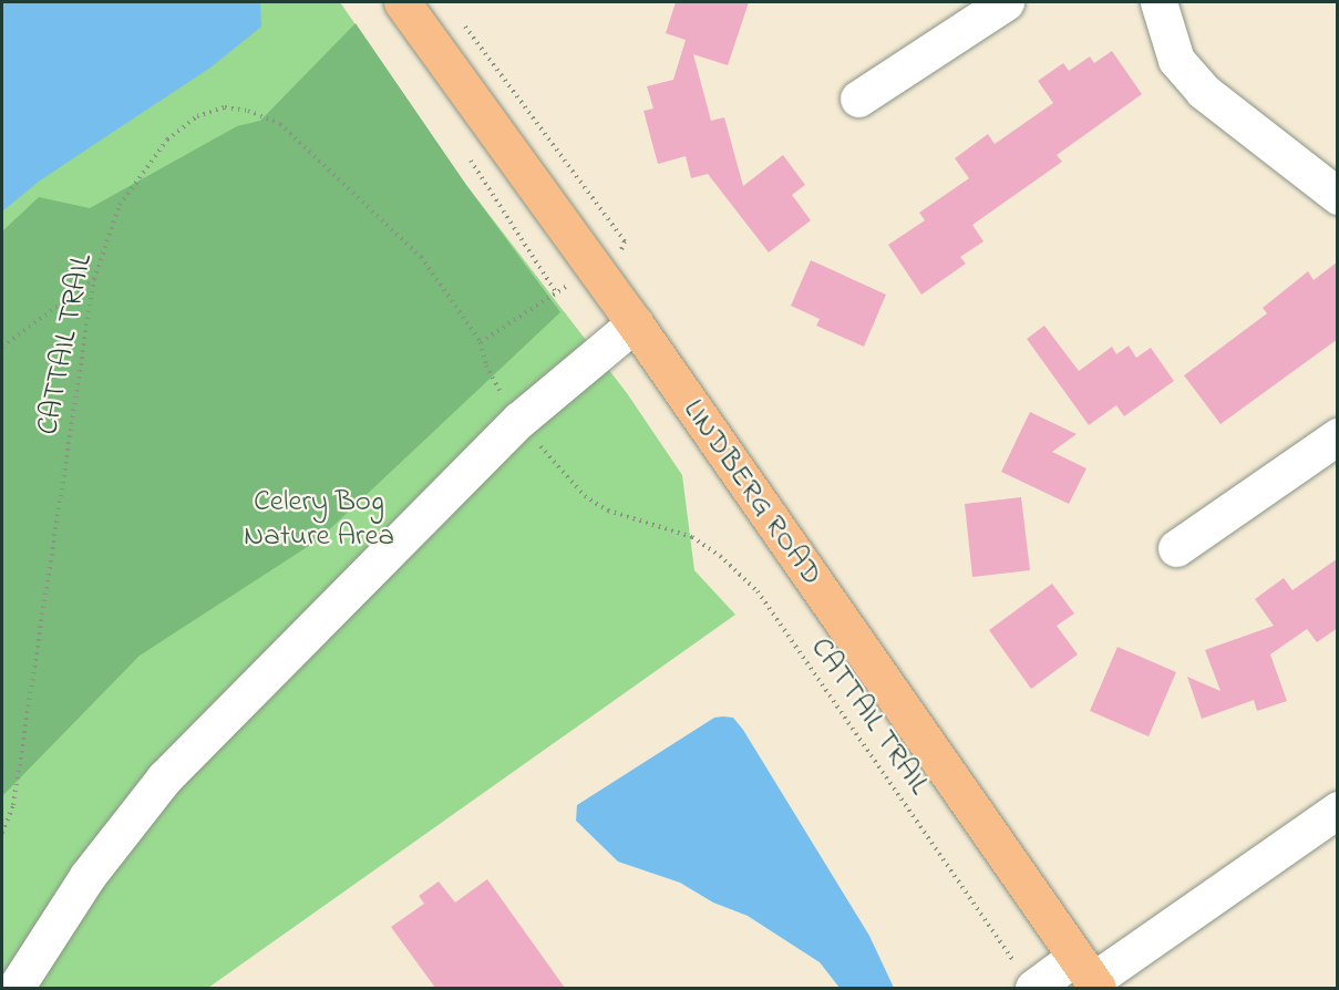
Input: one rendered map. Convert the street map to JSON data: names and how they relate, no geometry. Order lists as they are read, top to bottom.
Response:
{
  "streets": {
    "main road": ["LINDBERG ROAD"],
    "path": ["CATTAIL TRAIL"]
  },
  "parks": ["Celery Bog Nature Area"]
}
